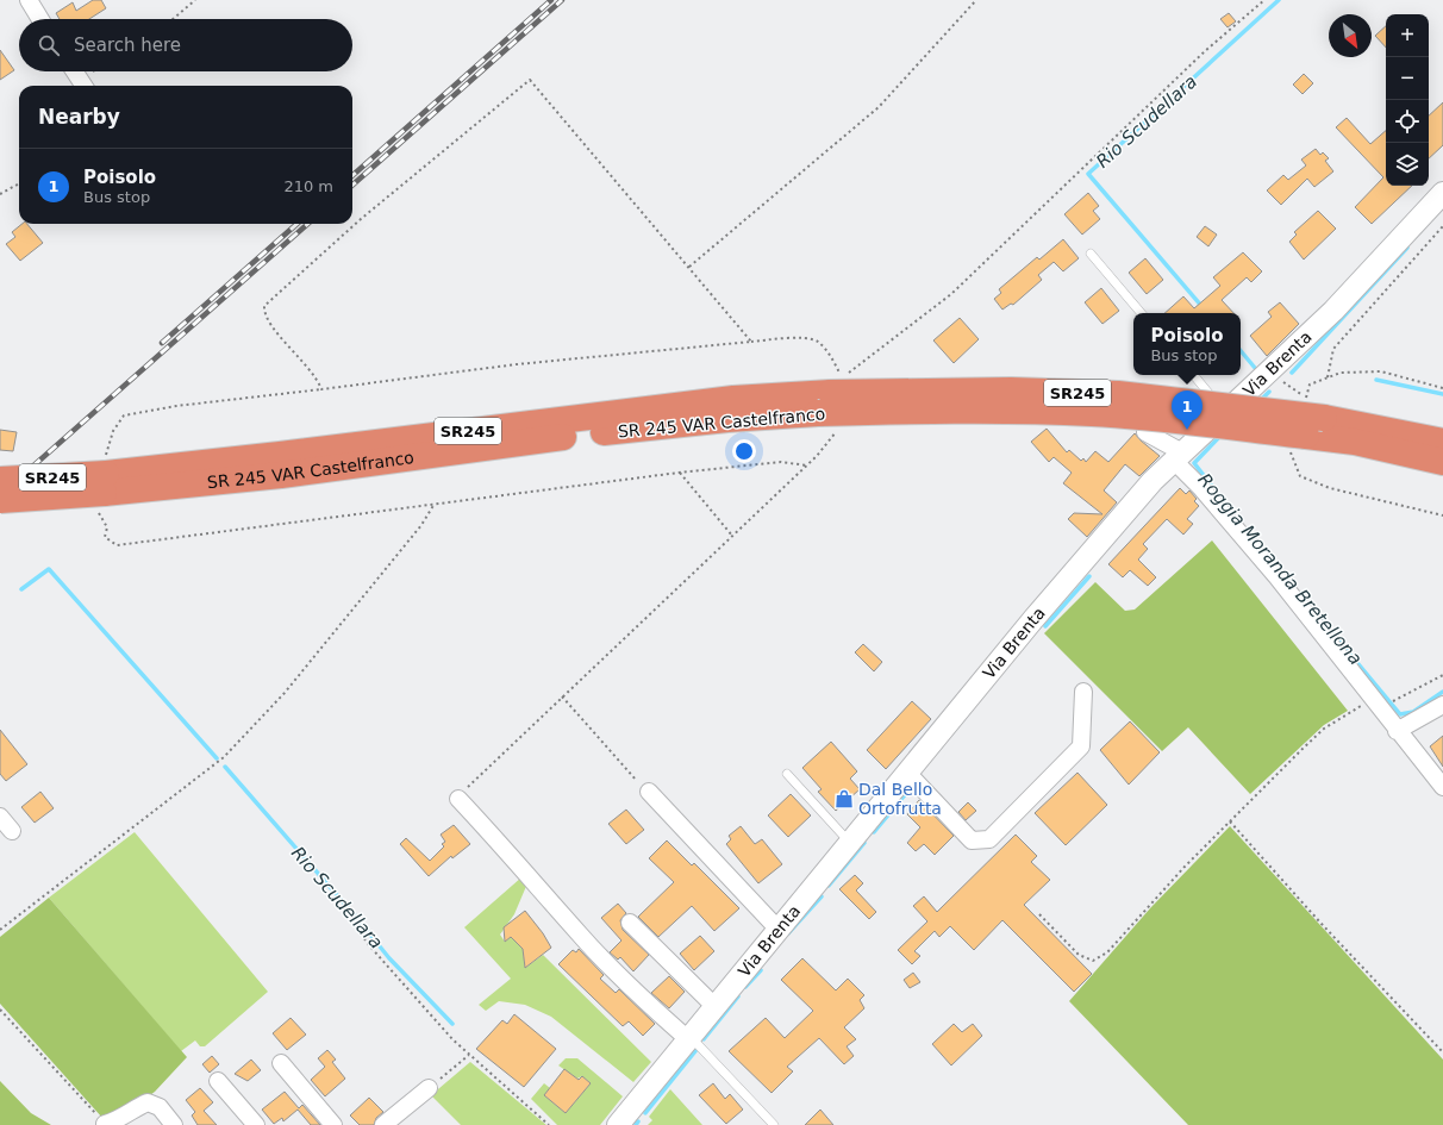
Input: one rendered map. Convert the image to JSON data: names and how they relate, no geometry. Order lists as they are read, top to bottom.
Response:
{
  "streets": {
    "highway": ["SR245", "SR 245 VAR Castelfranco"],
    "street": ["Via Brenta"]
  },
  "water": ["Rio Scudellara", "Roggia Moranda Bretellona"],
  "places": {
    "shop": ["Dal Bello Ortofrutta"]
  },
  "north": "bottom right",
  "page": {
    "map_buttons": ["+", "−"],
    "search": "Search here",
    "heading": "Nearby",
    "list": [
      {
        "mark": "1",
        "name": "Poisolo",
        "note": "Bus stop",
        "value": "210 m"
      }
    ],
    "popup": ["Poisolo", "Bus stop"],
    "pins": "1"
  }
}
